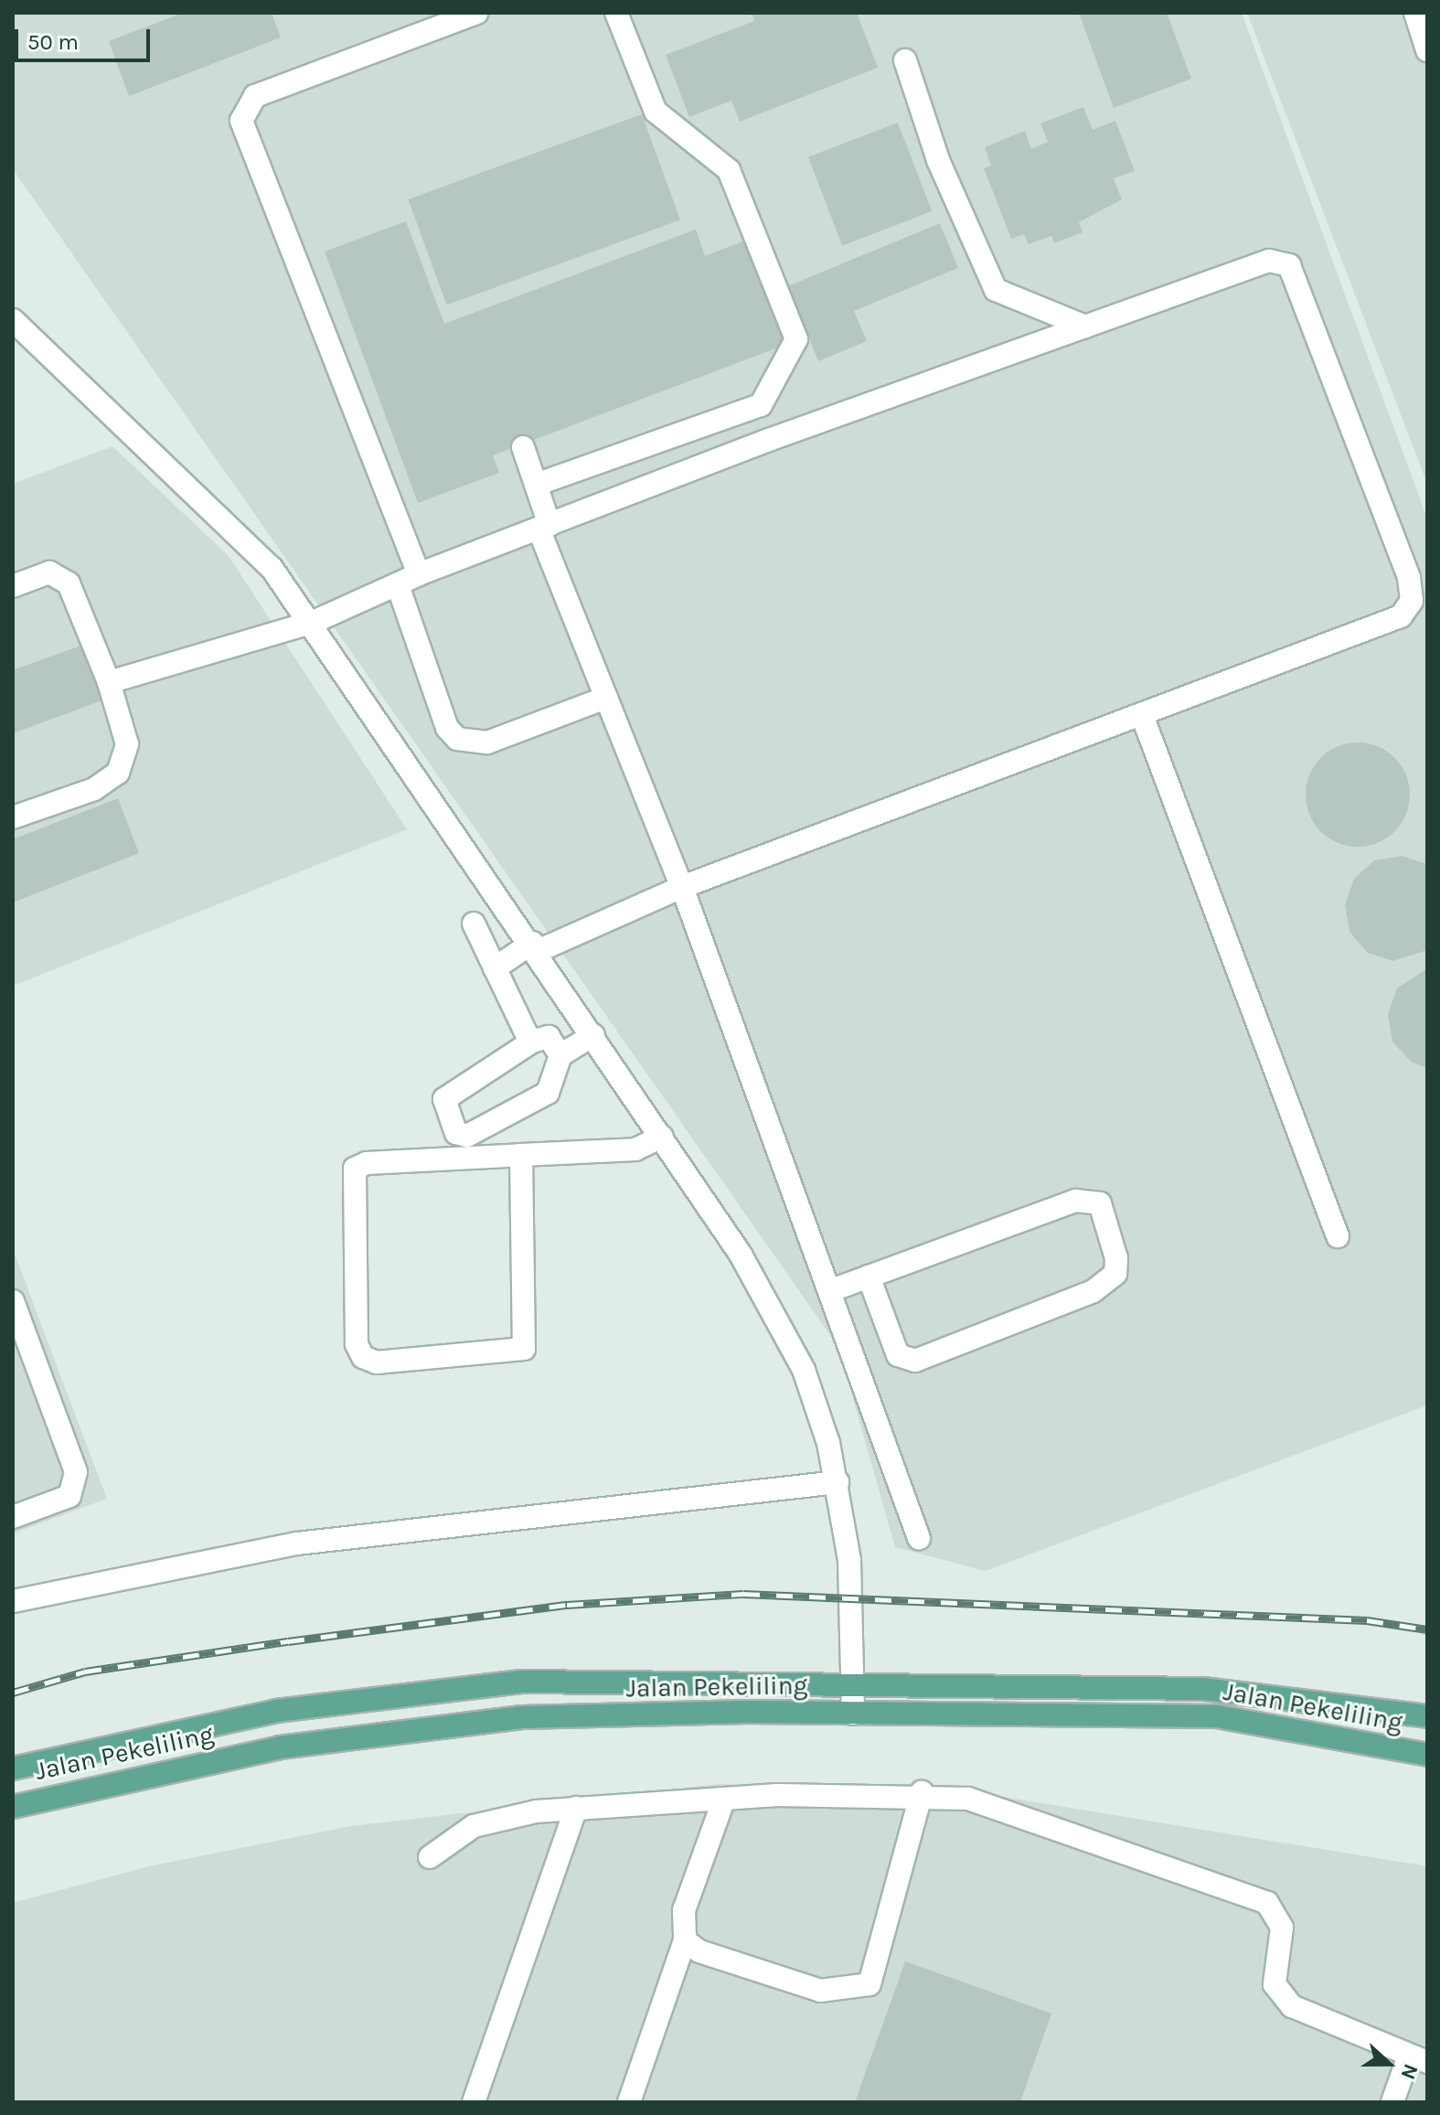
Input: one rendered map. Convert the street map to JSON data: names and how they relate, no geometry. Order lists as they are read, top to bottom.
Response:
{
  "streets": {
    "main road": ["Jalan Pekeliling"]
  },
  "scale_bar": "50 m",
  "north": "right"
}
